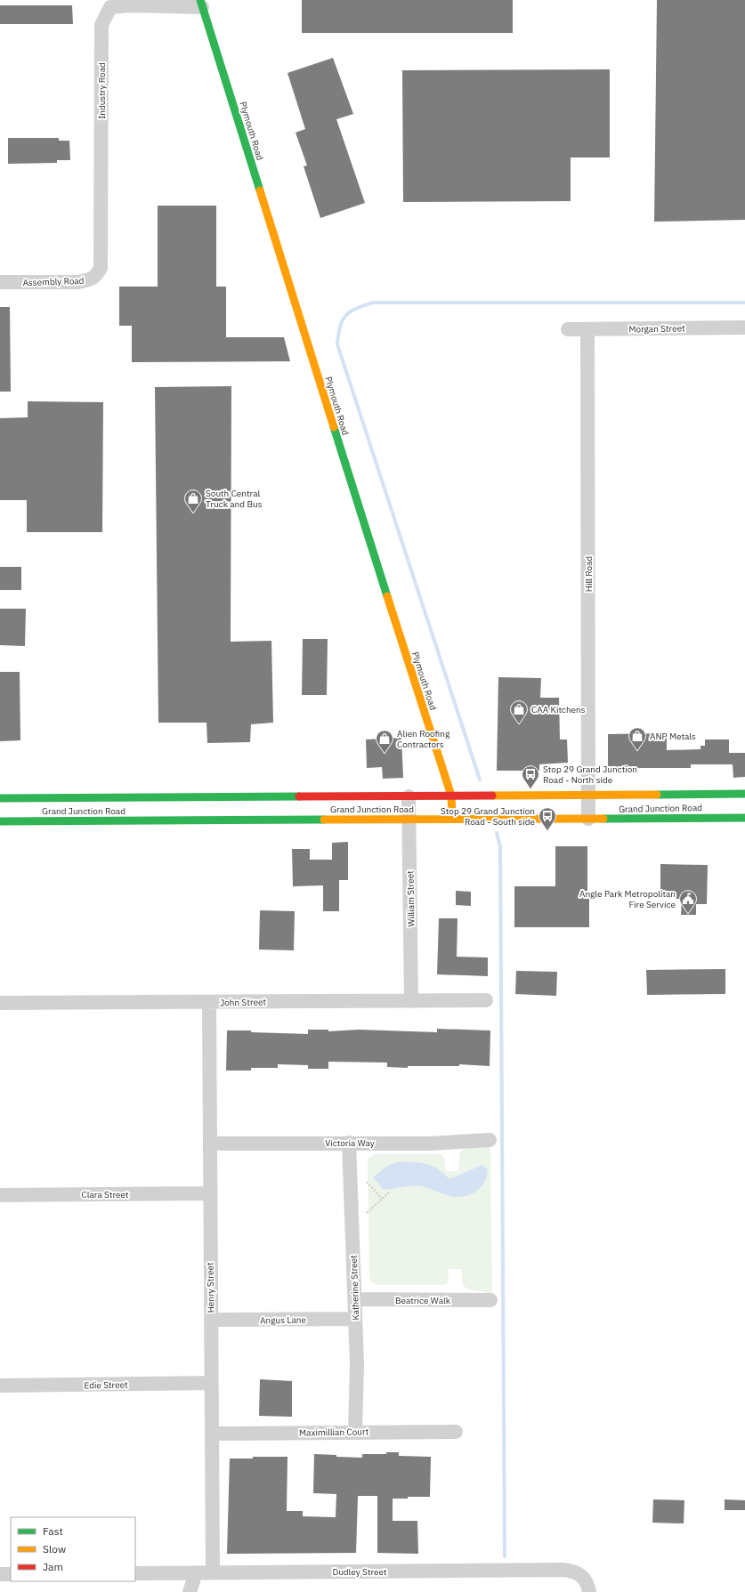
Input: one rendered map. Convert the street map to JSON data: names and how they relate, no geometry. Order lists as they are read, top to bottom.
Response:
{
  "streets": {
    "main road": ["Plymouth Road", "Grand Junction Road"],
    "street": [
      "Industry Road",
      "Assembly Road",
      "Morgan Street",
      "Hill Road",
      "William Street",
      "John Street",
      "Victoria Way",
      "Clara Street",
      "Henry Street",
      "Katherine Street",
      "Beatrice Walk",
      "Angus Lane",
      "Edie Street",
      "Maximillian Court",
      "Dudley Street"
    ]
  },
  "crossings": [
    ["Industry Road", "Plymouth Road"],
    ["Industry Road", "Assembly Road"],
    ["Plymouth Road", "Grand Junction Road"],
    ["Morgan Street", "Hill Road"],
    ["Hill Road", "Grand Junction Road"],
    ["Grand Junction Road", "William Street"],
    ["William Street", "John Street"],
    ["John Street", "Henry Street"],
    ["Victoria Way", "Henry Street"],
    ["Victoria Way", "Katherine Street"],
    ["Clara Street", "Henry Street"],
    ["Henry Street", "Angus Lane"],
    ["Henry Street", "Edie Street"],
    ["Henry Street", "Maximillian Court"],
    ["Henry Street", "Dudley Street"],
    ["Katherine Street", "Beatrice Walk"],
    ["Katherine Street", "Angus Lane"],
    ["Katherine Street", "Maximillian Court"]
  ],
  "places": {
    "shop": [
      "South Central Truck and Bus",
      "CAA Kitchens",
      "ANP Metals",
      "Alien Roofing Contractors"
    ],
    "bus stop": ["Stop 29 Grand Junction Road - North side", "Stop 29 Grand Junction Road - South side"],
    "public building": ["Angle Park Metropolitan Fire Service"]
  },
  "legend": ["Fast", "Slow", "Jam"]
}
